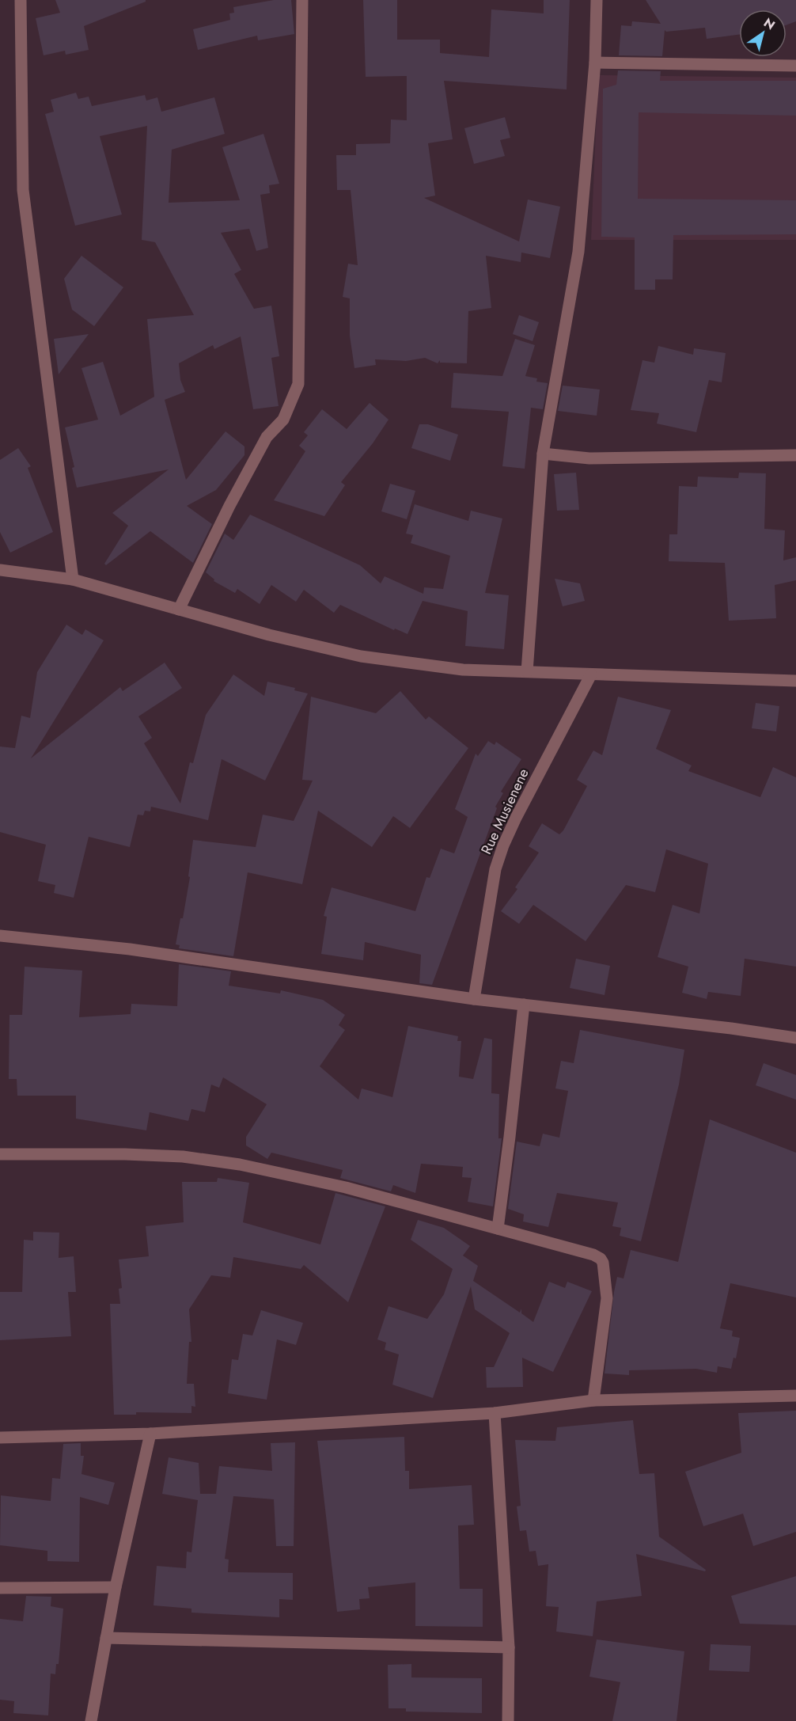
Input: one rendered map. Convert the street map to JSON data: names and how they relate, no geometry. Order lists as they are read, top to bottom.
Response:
{
  "streets": {
    "street": ["Rue Musienene"]
  },
  "north": "top right"
}
